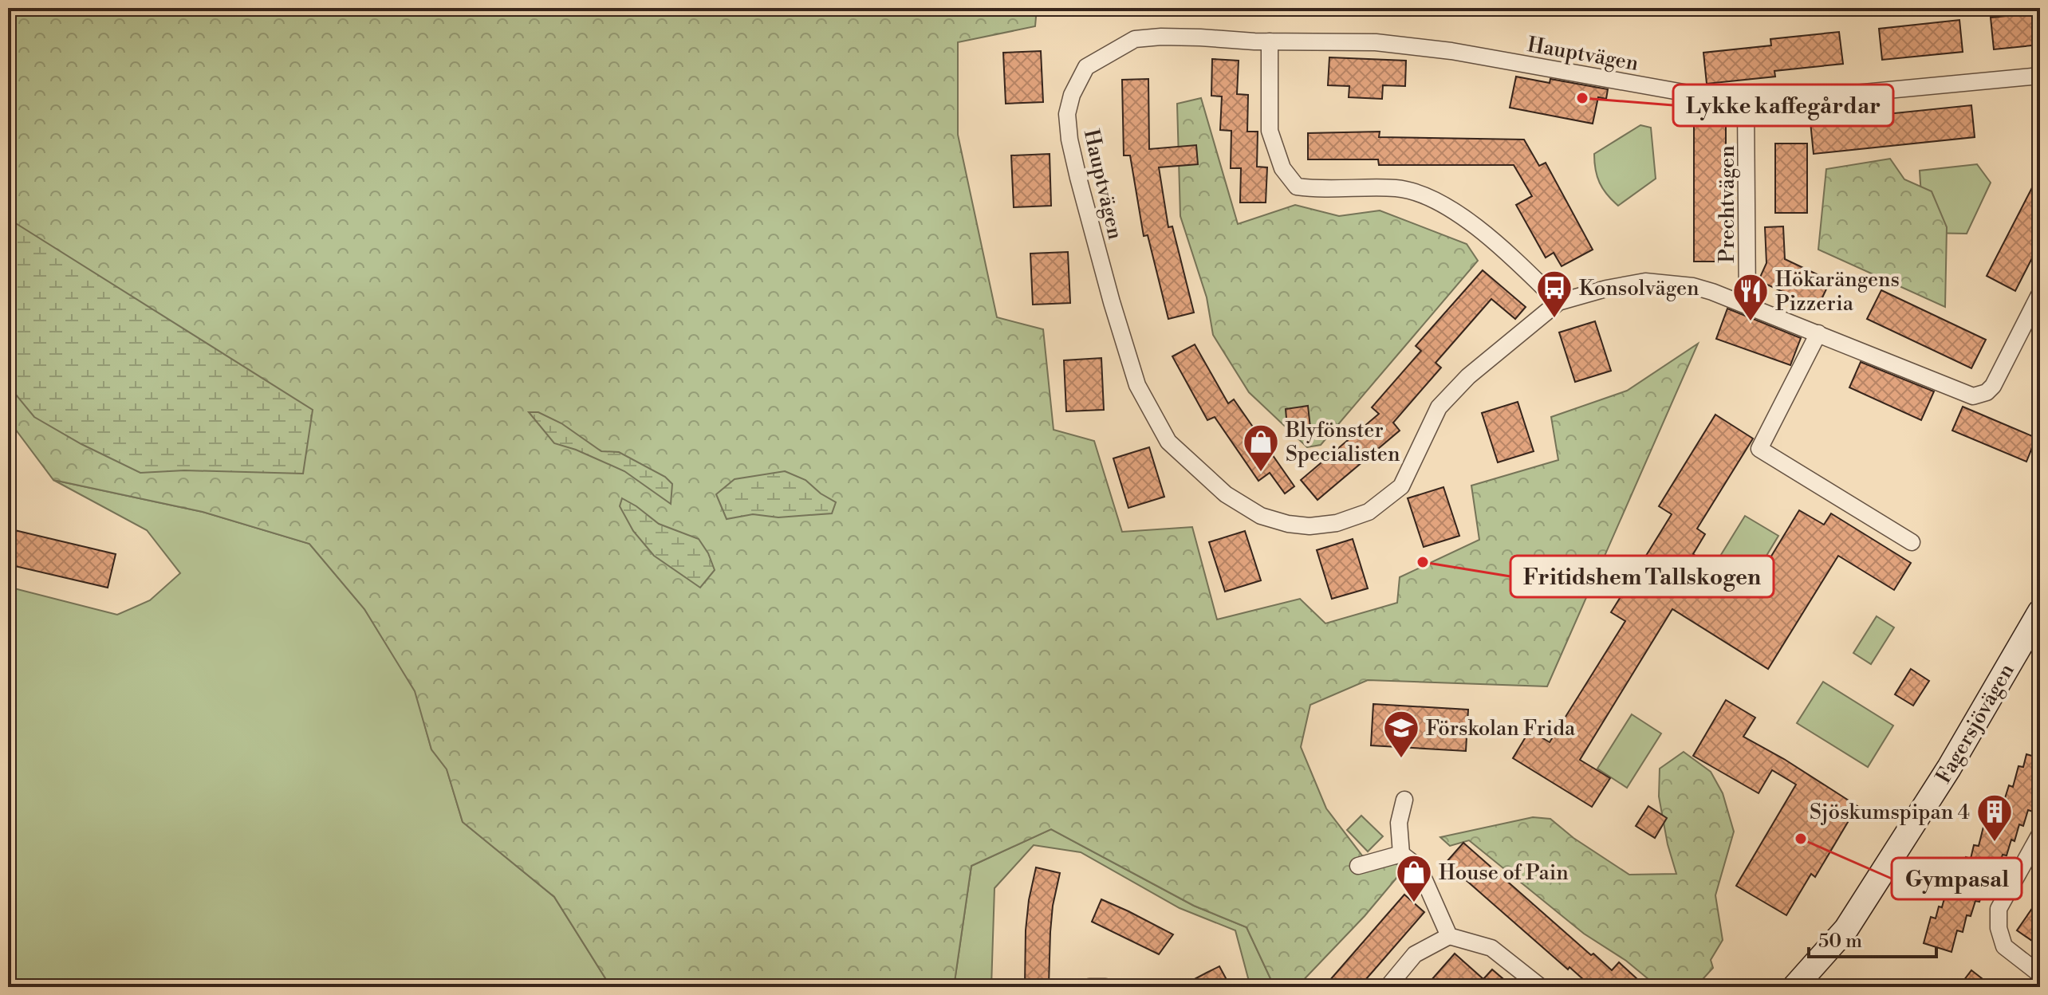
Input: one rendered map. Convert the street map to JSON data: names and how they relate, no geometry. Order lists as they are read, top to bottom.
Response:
{
  "streets": {
    "street": ["Hauptvägen", "Prechtvägen", "Fagersjövägen"]
  },
  "crossings": [
    ["Hauptvägen", "Prechtvägen"]
  ],
  "places": {
    "other": ["Lykke kaffegårdar", "Fritidshem Tallskogen", "Gympasal"],
    "bus stop": ["Konsolvägen"],
    "restaurant": ["Hökarängens Pizzeria"],
    "shop": ["Blyfönster Specialisten", "House of Pain"],
    "school or university": ["Förskolan Frida"],
    "building": ["Sjöskumspipan 4"]
  },
  "scale_bar": "50 m"
}
